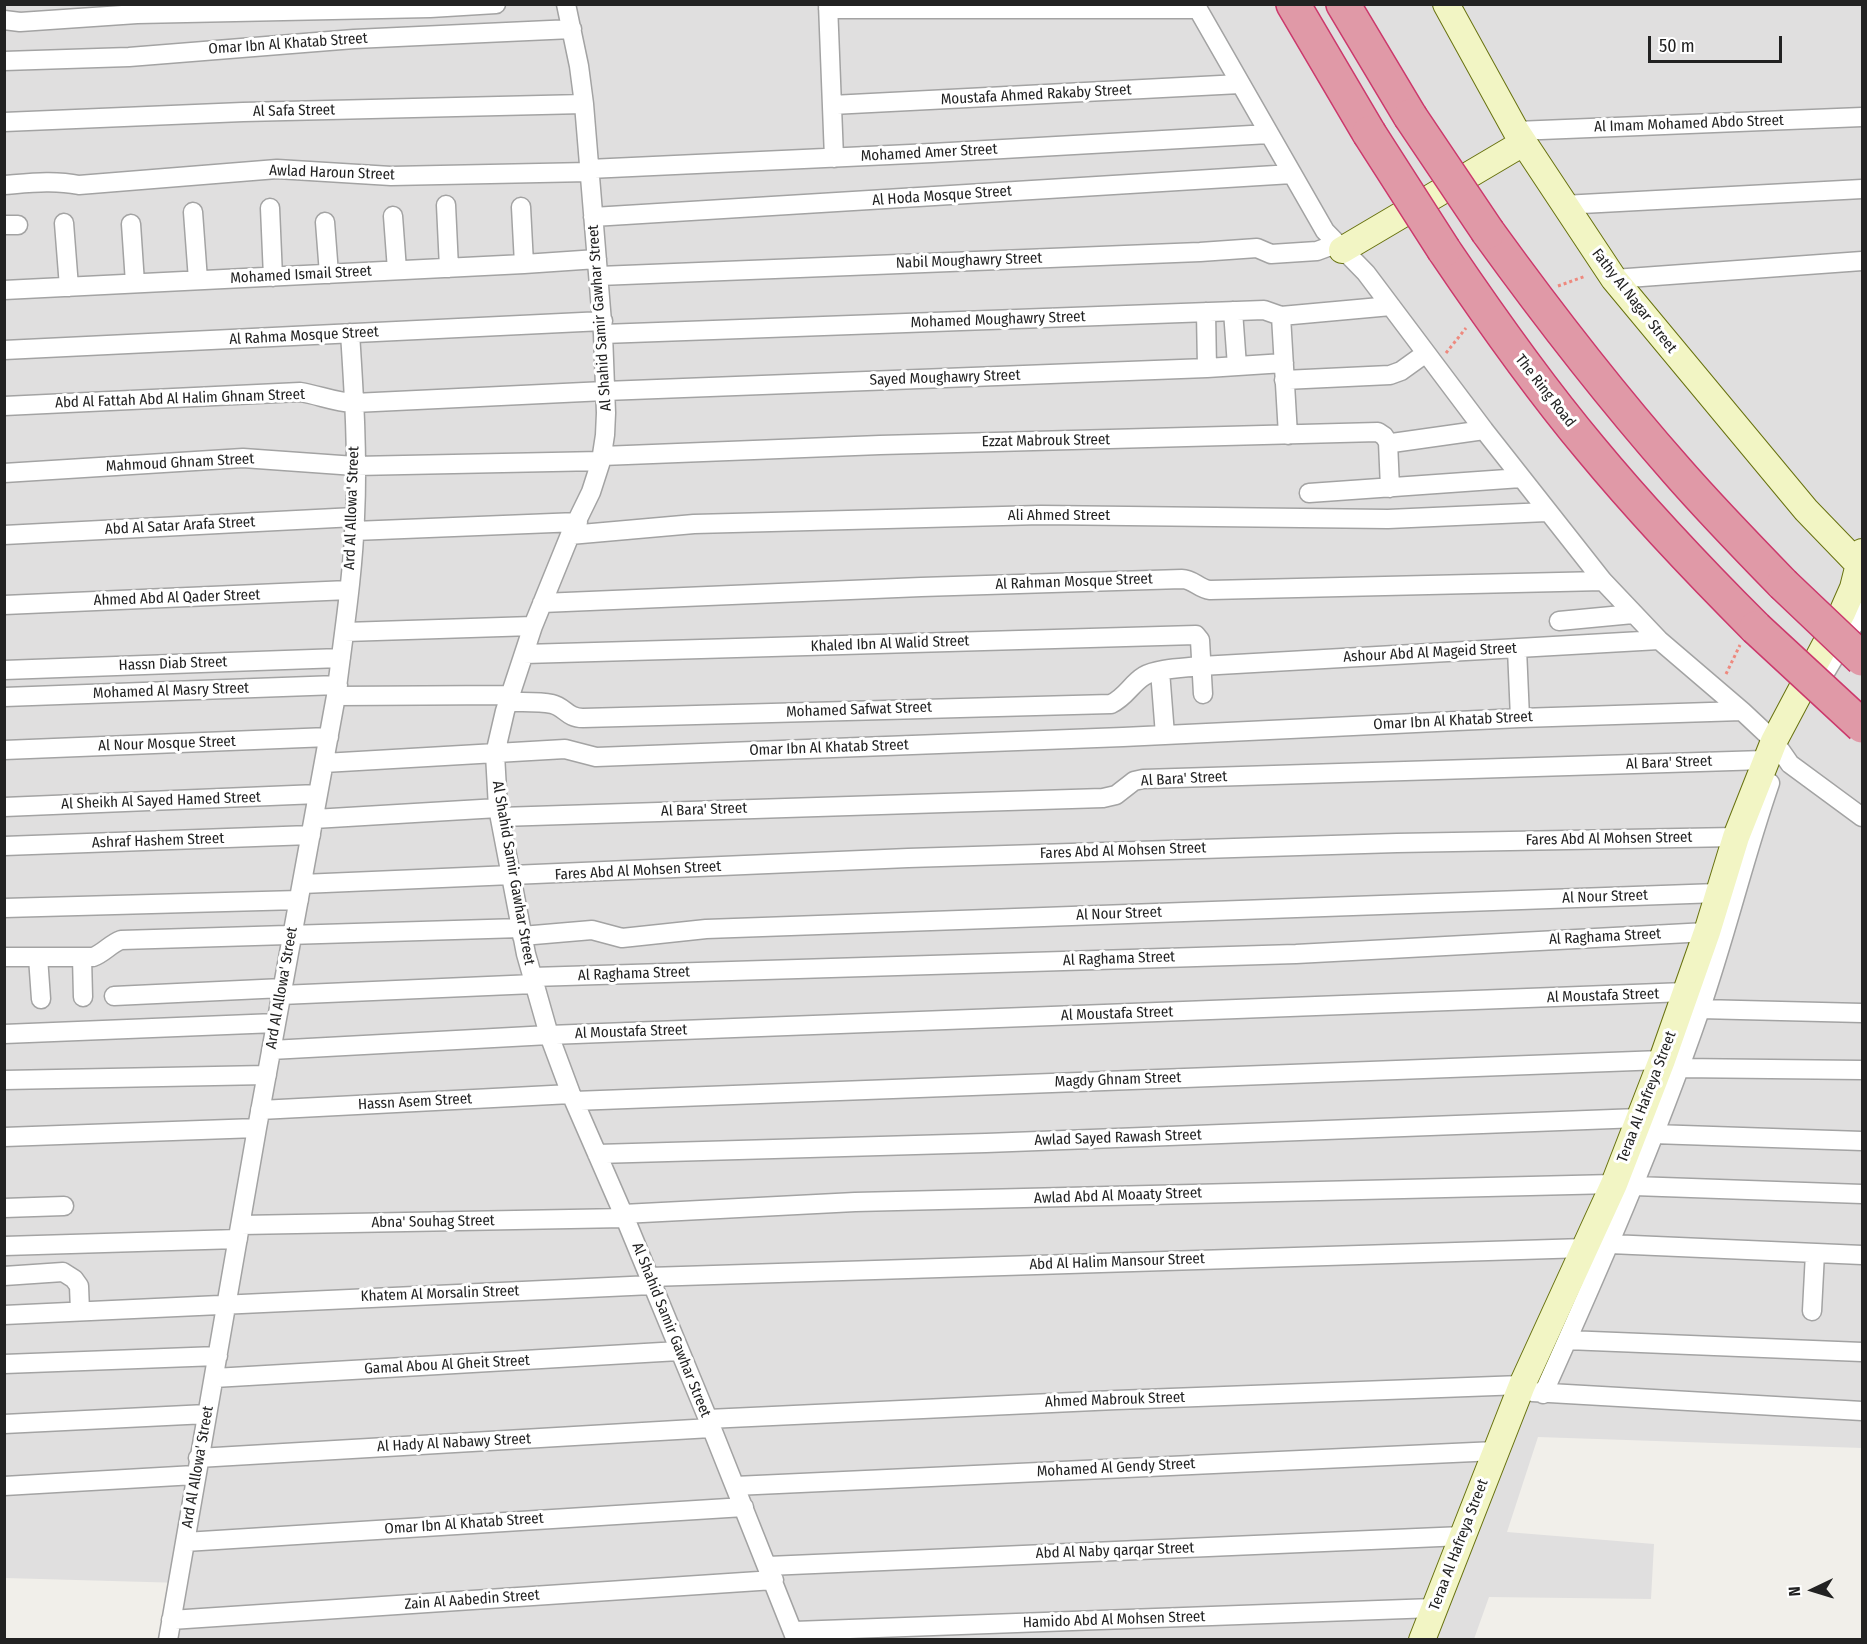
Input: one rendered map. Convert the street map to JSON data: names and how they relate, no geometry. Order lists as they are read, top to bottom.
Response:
{
  "streets": {
    "highway": ["The Ring Road"],
    "street": [
      "Omar Ibn Al Khatab Street",
      "Moustafa Ahmed Rakaby Street",
      "Al Safa Street",
      "Al Imam Mohamed Abdo Street",
      "Mohamed Amer Street",
      "Awlad Haroun Street",
      "Al Hoda Mosque Street",
      "Nabil Moughawry Street",
      "Mohamed Ismail Street",
      "Fathy Al Nagar Street",
      "Al Shahid Samir Gawhar Street",
      "Mohamed Moughawry Street",
      "Al Rahma Mosque Street",
      "Sayed Moughawry Street",
      "Abd Al Fattah Abd Al Halim Ghnam Street",
      "Ezzat Mabrouk Street",
      "Mahmoud Ghnam Street",
      "Ard Al Allowa' Street",
      "Ali Ahmed Street",
      "Abd Al Satar Arafa Street",
      "Al Rahman Mosque Street",
      "Ahmed Abd Al Qader Street",
      "Khaled Ibn Al Walid Street",
      "Ashour Abd Al Mageid Street",
      "Hassn Diab Street",
      "Mohamed Al Masry Street",
      "Mohamed Safwat Street",
      "Al Nour Mosque Street",
      "Al Bara' Street",
      "Al Sheikh Al Sayed Hamed Street",
      "Fares Abd Al Mohsen Street",
      "Ashraf Hashem Street",
      "Al Nour Street",
      "Al Raghama Street",
      "Al Moustafa Street",
      "Magdy Ghnam Street",
      "Teraa Al Hafreya Street",
      "Hassn Asem Street",
      "Awlad Sayed Rawash Street",
      "Awlad Abd Al Moaaty Street",
      "Abna' Souhag Street",
      "Abd Al Halim Mansour Street",
      "Khatem Al Morsalin Street",
      "Gamal Abou Al Gheit Street",
      "Ahmed Mabrouk Street",
      "Al Hady Al Nabawy Street",
      "Mohamed Al Gendy Street",
      "Abd Al Naby qarqar Street",
      "Zain Al Aabedin Street",
      "Hamido Abd Al Mohsen Street"
    ]
  },
  "crossings": [
    ["Omar Ibn Al Khatab Street", "Al Shahid Samir Gawhar Street"],
    ["Omar Ibn Al Khatab Street", "Ard Al Allowa' Street"],
    ["Al Safa Street", "Al Shahid Samir Gawhar Street"],
    ["Al Imam Mohamed Abdo Street", "Fathy Al Nagar Street"],
    ["Mohamed Amer Street", "Awlad Haroun Street"],
    ["Mohamed Amer Street", "Al Shahid Samir Gawhar Street"],
    ["Awlad Haroun Street", "Al Shahid Samir Gawhar Street"],
    ["Al Hoda Mosque Street", "Al Shahid Samir Gawhar Street"],
    ["Nabil Moughawry Street", "Mohamed Ismail Street"],
    ["Nabil Moughawry Street", "Al Shahid Samir Gawhar Street"],
    ["Mohamed Ismail Street", "Al Shahid Samir Gawhar Street"],
    ["Fathy Al Nagar Street", "Teraa Al Hafreya Street"],
    ["Al Shahid Samir Gawhar Street", "Mohamed Moughawry Street"],
    ["Al Shahid Samir Gawhar Street", "Al Rahma Mosque Street"],
    ["Al Shahid Samir Gawhar Street", "Sayed Moughawry Street"],
    ["Al Shahid Samir Gawhar Street", "Abd Al Fattah Abd Al Halim Ghnam Street"],
    ["Al Shahid Samir Gawhar Street", "Ezzat Mabrouk Street"],
    ["Al Shahid Samir Gawhar Street", "Ali Ahmed Street"],
    ["Al Shahid Samir Gawhar Street", "Al Rahman Mosque Street"],
    ["Al Shahid Samir Gawhar Street", "Khaled Ibn Al Walid Street"],
    ["Al Shahid Samir Gawhar Street", "Mohamed Safwat Street"],
    ["Al Shahid Samir Gawhar Street", "Al Bara' Street"],
    ["Al Shahid Samir Gawhar Street", "Fares Abd Al Mohsen Street"],
    ["Al Shahid Samir Gawhar Street", "Al Nour Street"],
    ["Al Shahid Samir Gawhar Street", "Al Raghama Street"],
    ["Al Shahid Samir Gawhar Street", "Al Moustafa Street"],
    ["Al Shahid Samir Gawhar Street", "Magdy Ghnam Street"],
    ["Al Shahid Samir Gawhar Street", "Hassn Asem Street"],
    ["Al Shahid Samir Gawhar Street", "Awlad Sayed Rawash Street"],
    ["Al Shahid Samir Gawhar Street", "Awlad Abd Al Moaaty Street"],
    ["Al Shahid Samir Gawhar Street", "Abna' Souhag Street"],
    ["Al Shahid Samir Gawhar Street", "Abd Al Halim Mansour Street"],
    ["Al Shahid Samir Gawhar Street", "Khatem Al Morsalin Street"],
    ["Al Shahid Samir Gawhar Street", "Gamal Abou Al Gheit Street"],
    ["Al Shahid Samir Gawhar Street", "Ahmed Mabrouk Street"],
    ["Al Shahid Samir Gawhar Street", "Al Hady Al Nabawy Street"],
    ["Al Shahid Samir Gawhar Street", "Mohamed Al Gendy Street"],
    ["Al Shahid Samir Gawhar Street", "Abd Al Naby qarqar Street"],
    ["Al Shahid Samir Gawhar Street", "Zain Al Aabedin Street"],
    ["Al Shahid Samir Gawhar Street", "Hamido Abd Al Mohsen Street"],
    ["Mohamed Moughawry Street", "Al Rahma Mosque Street"],
    ["Al Rahma Mosque Street", "Ard Al Allowa' Street"],
    ["Sayed Moughawry Street", "Abd Al Fattah Abd Al Halim Ghnam Street"],
    ["Abd Al Fattah Abd Al Halim Ghnam Street", "Ard Al Allowa' Street"],
    ["Ezzat Mabrouk Street", "Mahmoud Ghnam Street"],
    ["Ezzat Mabrouk Street", "Ard Al Allowa' Street"],
    ["Mahmoud Ghnam Street", "Ard Al Allowa' Street"],
    ["Ard Al Allowa' Street", "Ali Ahmed Street"],
    ["Ard Al Allowa' Street", "Abd Al Satar Arafa Street"],
    ["Ard Al Allowa' Street", "Ahmed Abd Al Qader Street"],
    ["Ard Al Allowa' Street", "Hassn Diab Street"],
    ["Ard Al Allowa' Street", "Mohamed Al Masry Street"],
    ["Ard Al Allowa' Street", "Mohamed Safwat Street"],
    ["Ard Al Allowa' Street", "Al Nour Mosque Street"],
    ["Ard Al Allowa' Street", "Al Bara' Street"],
    ["Ard Al Allowa' Street", "Al Sheikh Al Sayed Hamed Street"],
    ["Ard Al Allowa' Street", "Fares Abd Al Mohsen Street"],
    ["Ard Al Allowa' Street", "Ashraf Hashem Street"],
    ["Ard Al Allowa' Street", "Al Nour Street"],
    ["Ard Al Allowa' Street", "Al Raghama Street"],
    ["Ard Al Allowa' Street", "Al Moustafa Street"],
    ["Ard Al Allowa' Street", "Hassn Asem Street"],
    ["Ard Al Allowa' Street", "Abna' Souhag Street"],
    ["Ard Al Allowa' Street", "Khatem Al Morsalin Street"],
    ["Ard Al Allowa' Street", "Gamal Abou Al Gheit Street"],
    ["Ard Al Allowa' Street", "Al Hady Al Nabawy Street"],
    ["Ard Al Allowa' Street", "Zain Al Aabedin Street"],
    ["Ali Ahmed Street", "Abd Al Satar Arafa Street"],
    ["Khaled Ibn Al Walid Street", "Ashour Abd Al Mageid Street"],
    ["Khaled Ibn Al Walid Street", "Mohamed Safwat Street"],
    ["Ashour Abd Al Mageid Street", "Mohamed Safwat Street"],
    ["Mohamed Al Masry Street", "Mohamed Safwat Street"],
    ["Al Bara' Street", "Ashraf Hashem Street"],
    ["Al Bara' Street", "Teraa Al Hafreya Street"],
    ["Fares Abd Al Mohsen Street", "Teraa Al Hafreya Street"],
    ["Al Nour Street", "Teraa Al Hafreya Street"],
    ["Al Raghama Street", "Teraa Al Hafreya Street"],
    ["Al Moustafa Street", "Teraa Al Hafreya Street"],
    ["Magdy Ghnam Street", "Teraa Al Hafreya Street"],
    ["Magdy Ghnam Street", "Hassn Asem Street"],
    ["Teraa Al Hafreya Street", "Awlad Sayed Rawash Street"],
    ["Teraa Al Hafreya Street", "Awlad Abd Al Moaaty Street"],
    ["Teraa Al Hafreya Street", "Abd Al Halim Mansour Street"],
    ["Teraa Al Hafreya Street", "Ahmed Mabrouk Street"],
    ["Teraa Al Hafreya Street", "Mohamed Al Gendy Street"],
    ["Teraa Al Hafreya Street", "Abd Al Naby qarqar Street"],
    ["Teraa Al Hafreya Street", "Hamido Abd Al Mohsen Street"],
    ["Awlad Abd Al Moaaty Street", "Abna' Souhag Street"],
    ["Abd Al Halim Mansour Street", "Khatem Al Morsalin Street"],
    ["Ahmed Mabrouk Street", "Al Hady Al Nabawy Street"],
    ["Abd Al Naby qarqar Street", "Zain Al Aabedin Street"]
  ],
  "scale_bar": "50 m",
  "north": "left"
}
